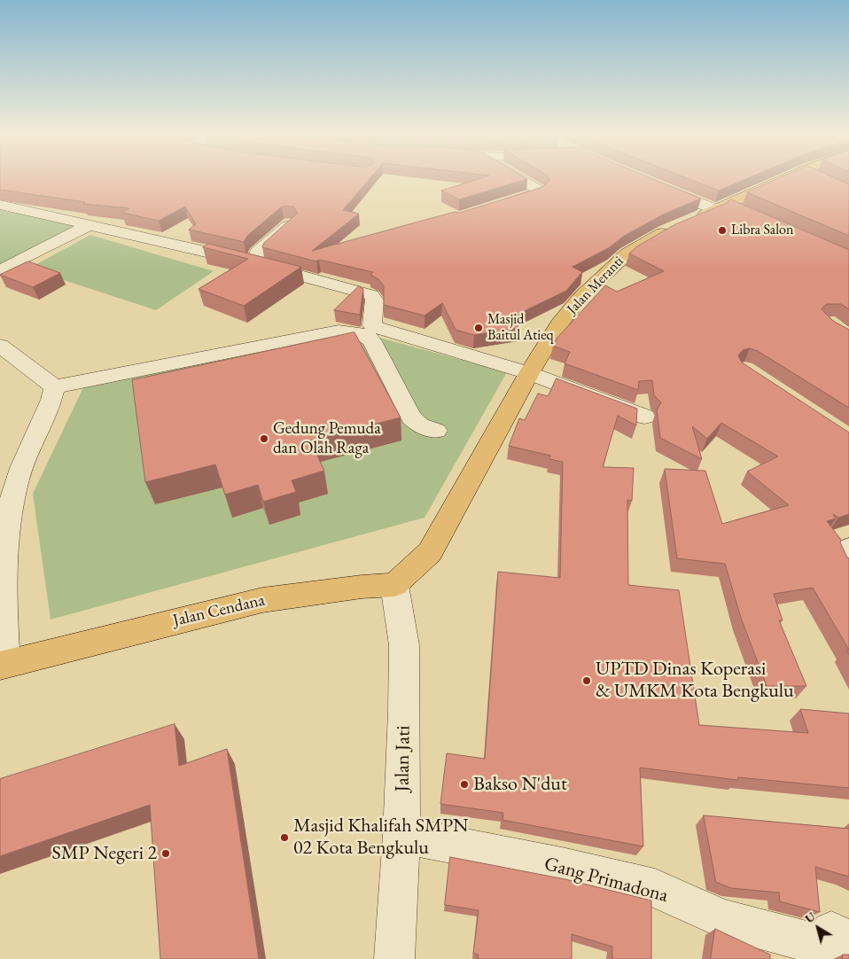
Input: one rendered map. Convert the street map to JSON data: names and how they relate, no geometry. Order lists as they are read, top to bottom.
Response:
{
  "streets": {
    "main road": ["Jalan Meranti", "Jalan Cendana"],
    "street": ["Jalan Jati", "Gang Primadona"]
  },
  "crossings": [
    ["Jalan Meranti", "Jalan Cendana"],
    ["Jalan Meranti", "Jalan Jati"],
    ["Jalan Cendana", "Jalan Jati"],
    ["Jalan Jati", "Gang Primadona"]
  ],
  "places": [
    "Libra Salon",
    "Masjid Baitul Atieq",
    "Gedung Pemuda dan Olah Raga",
    "UPTD Dinas Koperasi & UMKM Kota Bengkulu",
    "Bakso N'dut",
    "Masjid Khalifah SMPN 02 Kota Bengkulu",
    "SMP Negeri 2"
  ],
  "north": "top left"
}
